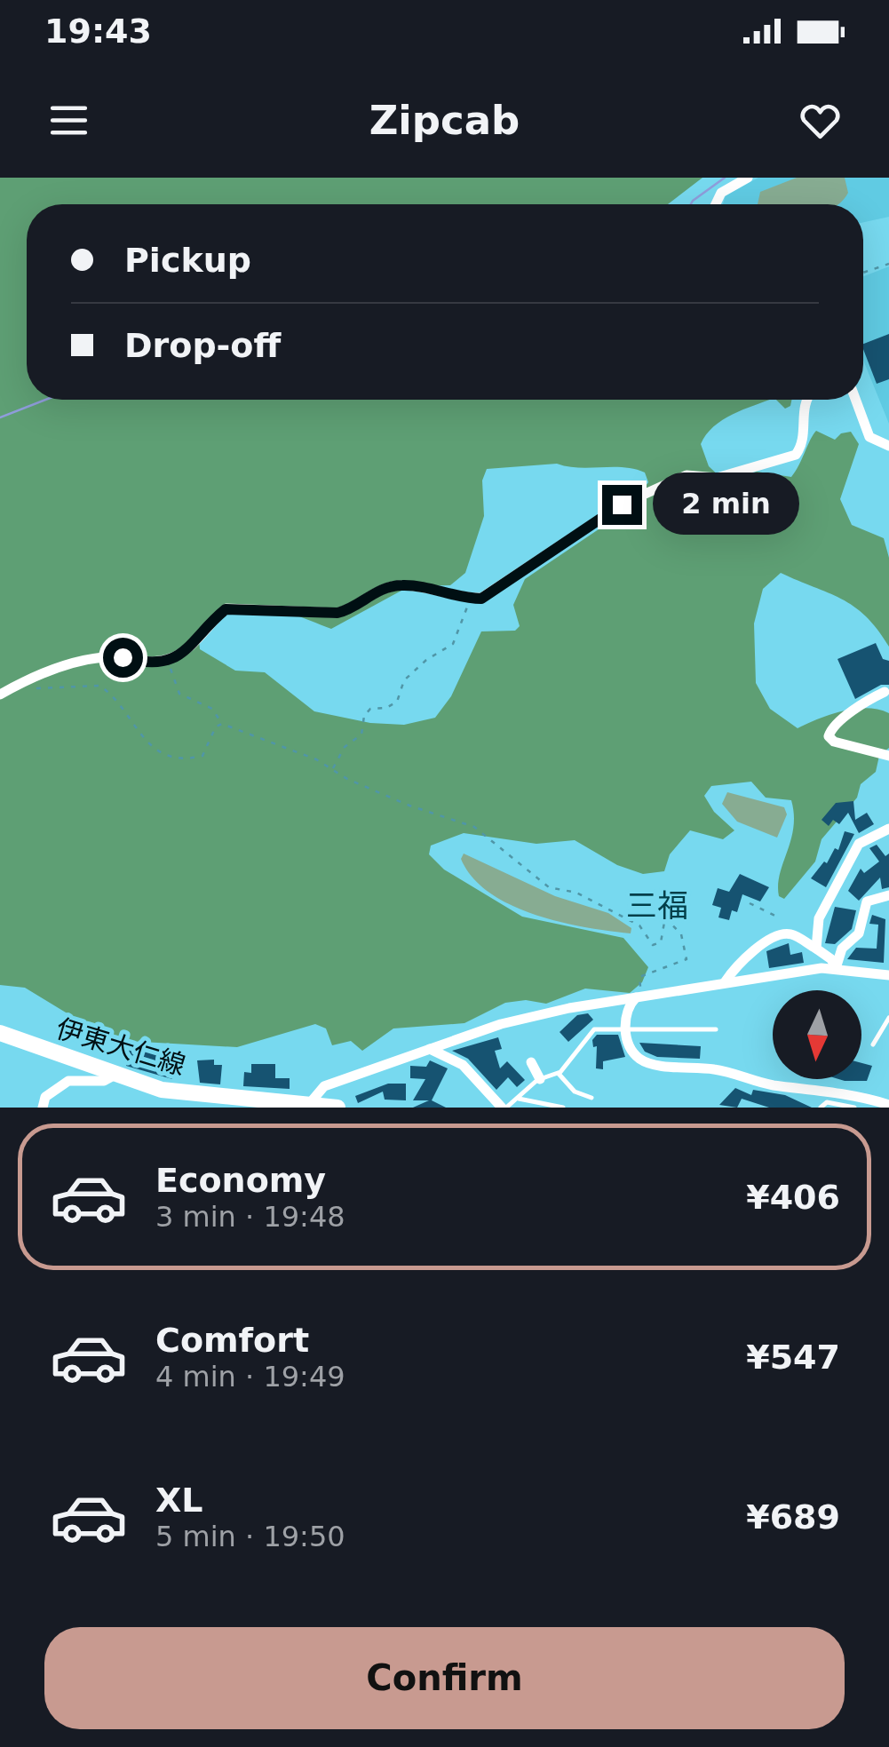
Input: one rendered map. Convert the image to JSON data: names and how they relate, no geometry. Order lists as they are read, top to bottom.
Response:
{
  "streets": {
    "main road": ["伊東大仁線"]
  },
  "districts": ["三福"],
  "north": "bottom",
  "page": {
    "status": "19:43",
    "header": "Zipcab",
    "banner": ["Pickup", "Drop-off"],
    "bubble": "2 min",
    "list": [
      {
        "name": "Economy",
        "note": "3 min · 19:48",
        "value": "¥406"
      },
      {
        "name": "Comfort",
        "note": "4 min · 19:49",
        "value": "¥547"
      },
      {
        "name": "XL",
        "note": "5 min · 19:50",
        "value": "¥689"
      }
    ],
    "buttons": "Confirm"
  }
}
